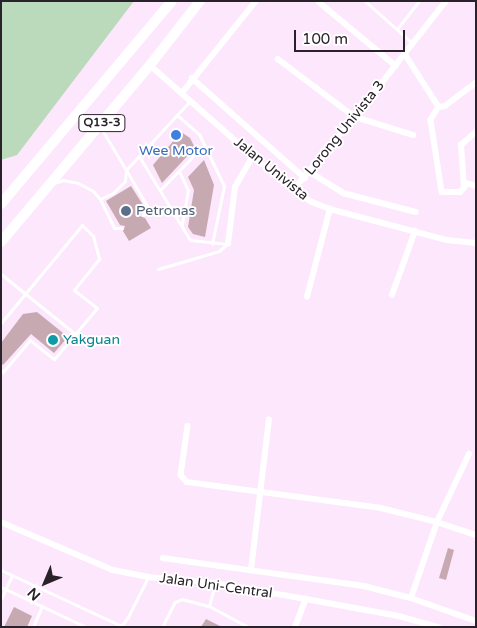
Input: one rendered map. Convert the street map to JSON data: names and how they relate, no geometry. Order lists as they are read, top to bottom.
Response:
{
  "streets": {
    "highway": ["Q13-3"],
    "street": ["Lorong Univista 3", "Jalan Univista", "Jalan Uni-Central"]
  },
  "crossings": [
    ["Q13-3", "Jalan Univista"],
    ["Lorong Univista 3", "Jalan Univista"]
  ],
  "places": ["Wee Motor", "Petronas", "Yakguan"],
  "scale_bar": "100 m",
  "north": "bottom left"
}
